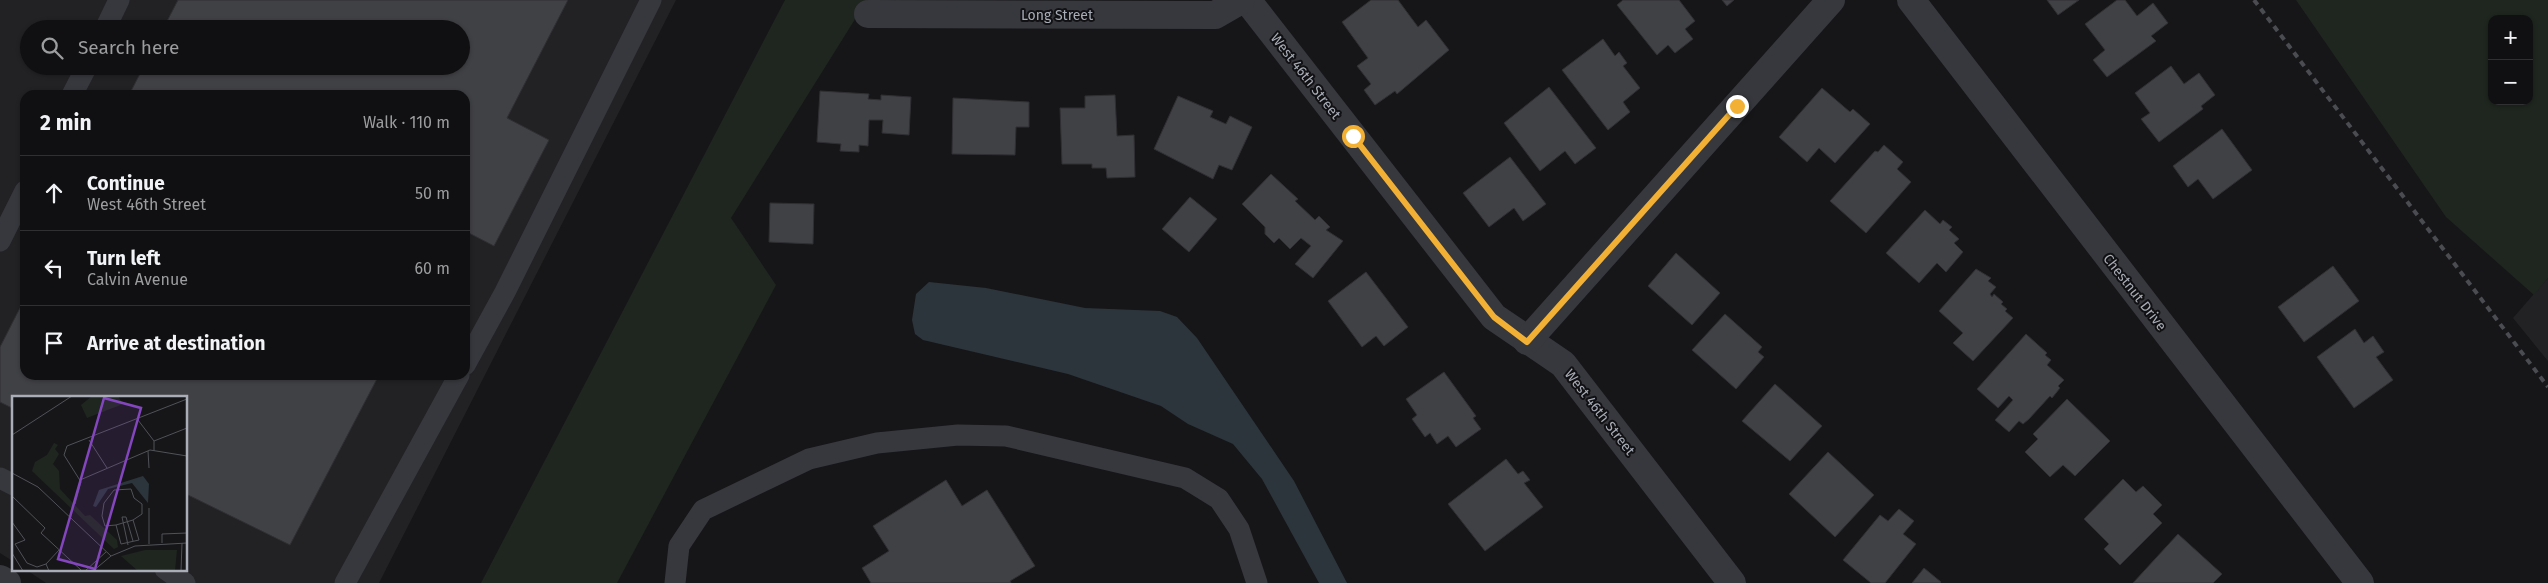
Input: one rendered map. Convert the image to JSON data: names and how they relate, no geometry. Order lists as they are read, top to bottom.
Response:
{
  "streets": {
    "street": ["Long Street", "West 46th Street", "Chestnut Drive"]
  },
  "page": {
    "map_buttons": ["+", "−"],
    "search": "Search here",
    "heading": ["2 min", "Walk · 110 m"],
    "list": [
      ["Continue", "West 46th Street", "50 m"],
      ["Turn left", "Calvin Avenue", "60 m"],
      "Arrive at destination"
    ]
  }
}
